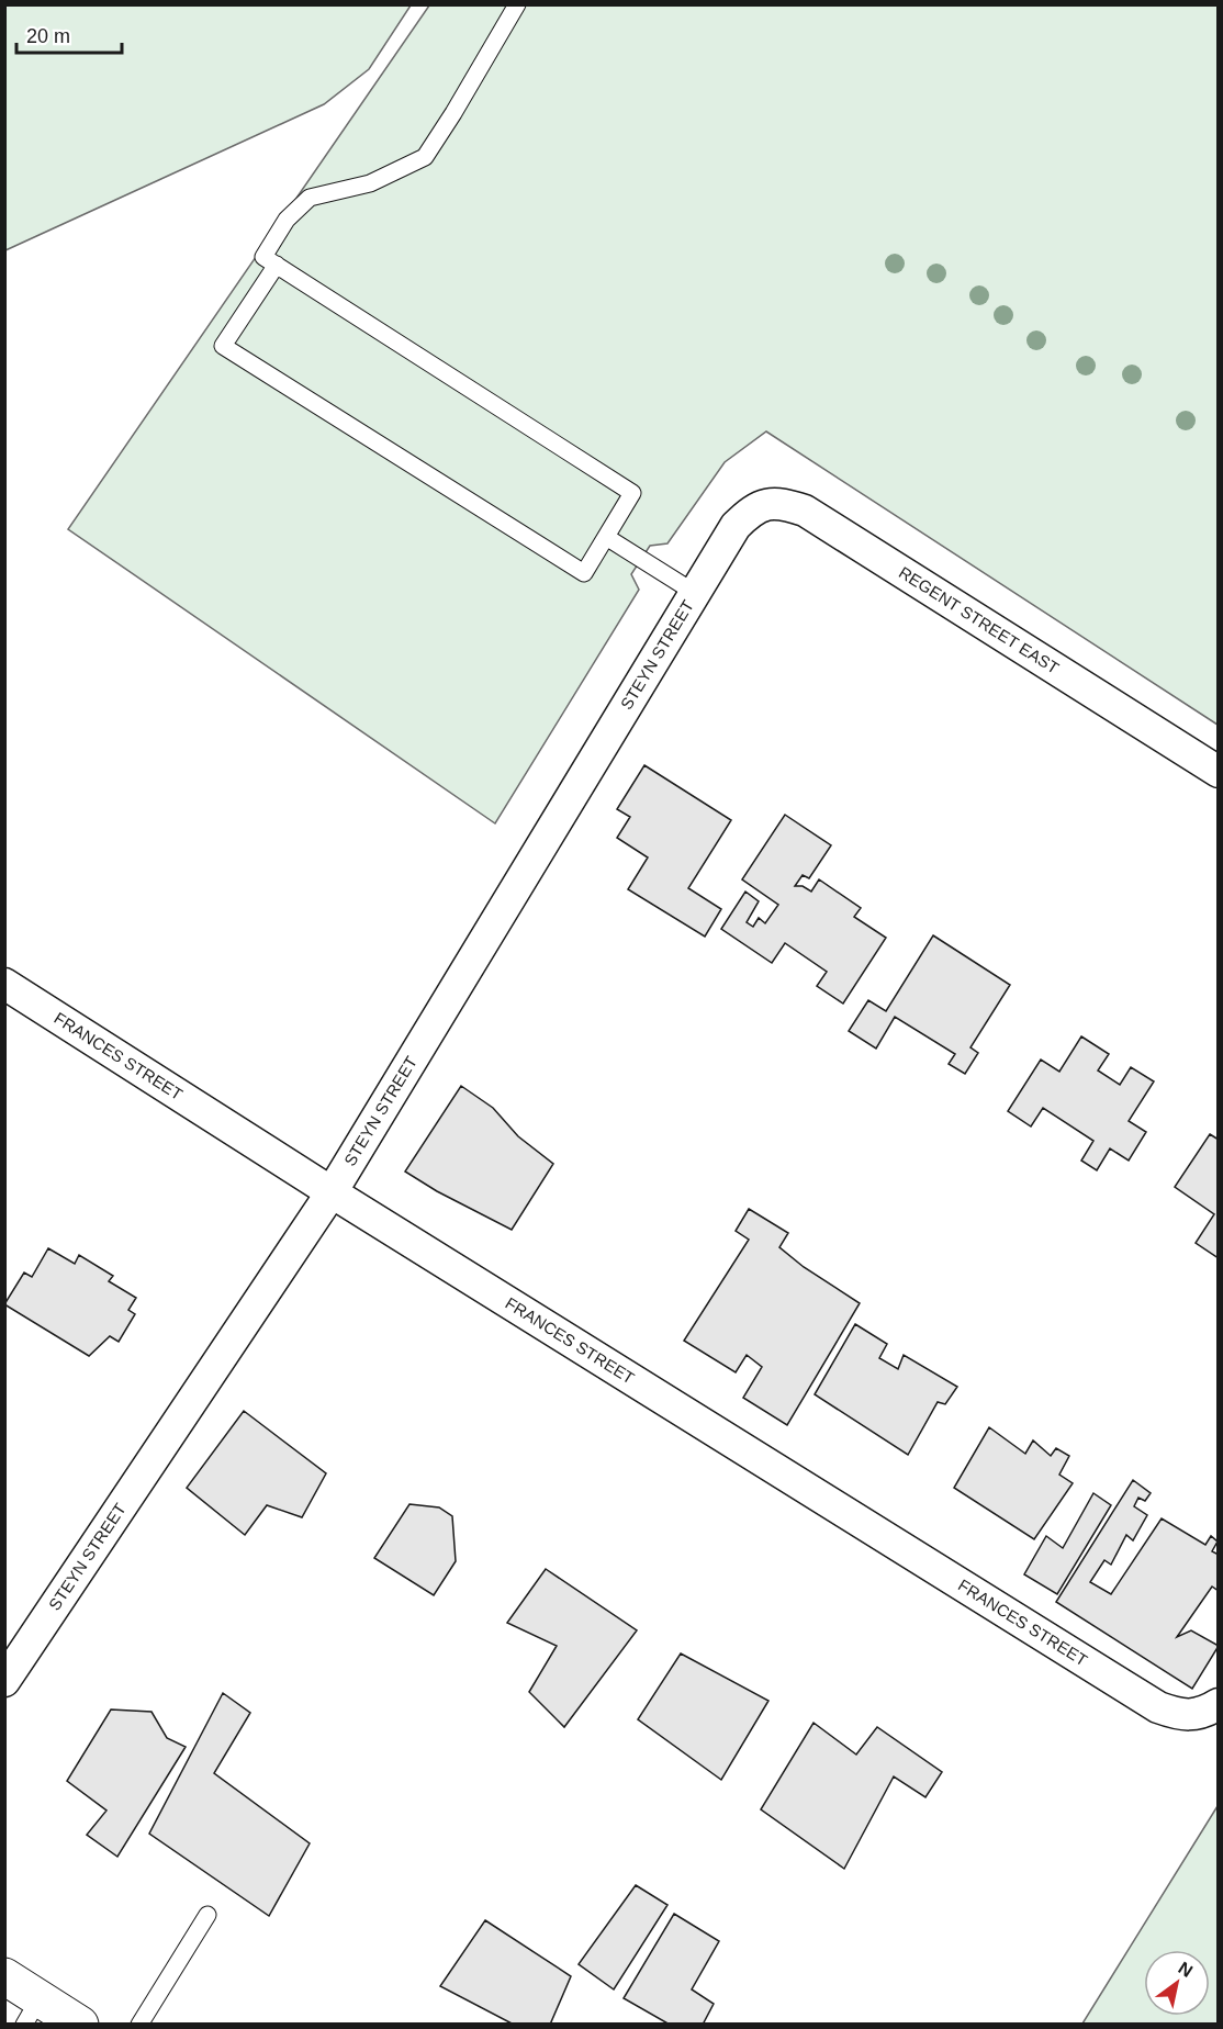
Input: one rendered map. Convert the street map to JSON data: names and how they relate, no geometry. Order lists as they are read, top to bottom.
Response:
{
  "streets": {
    "street": ["REGENT STREET EAST", "STEYN STREET", "FRANCES STREET"]
  },
  "crossings": [
    ["REGENT STREET EAST", "STEYN STREET"],
    ["STEYN STREET", "FRANCES STREET"]
  ],
  "scale_bar": "20 m",
  "north": "top right"
}
